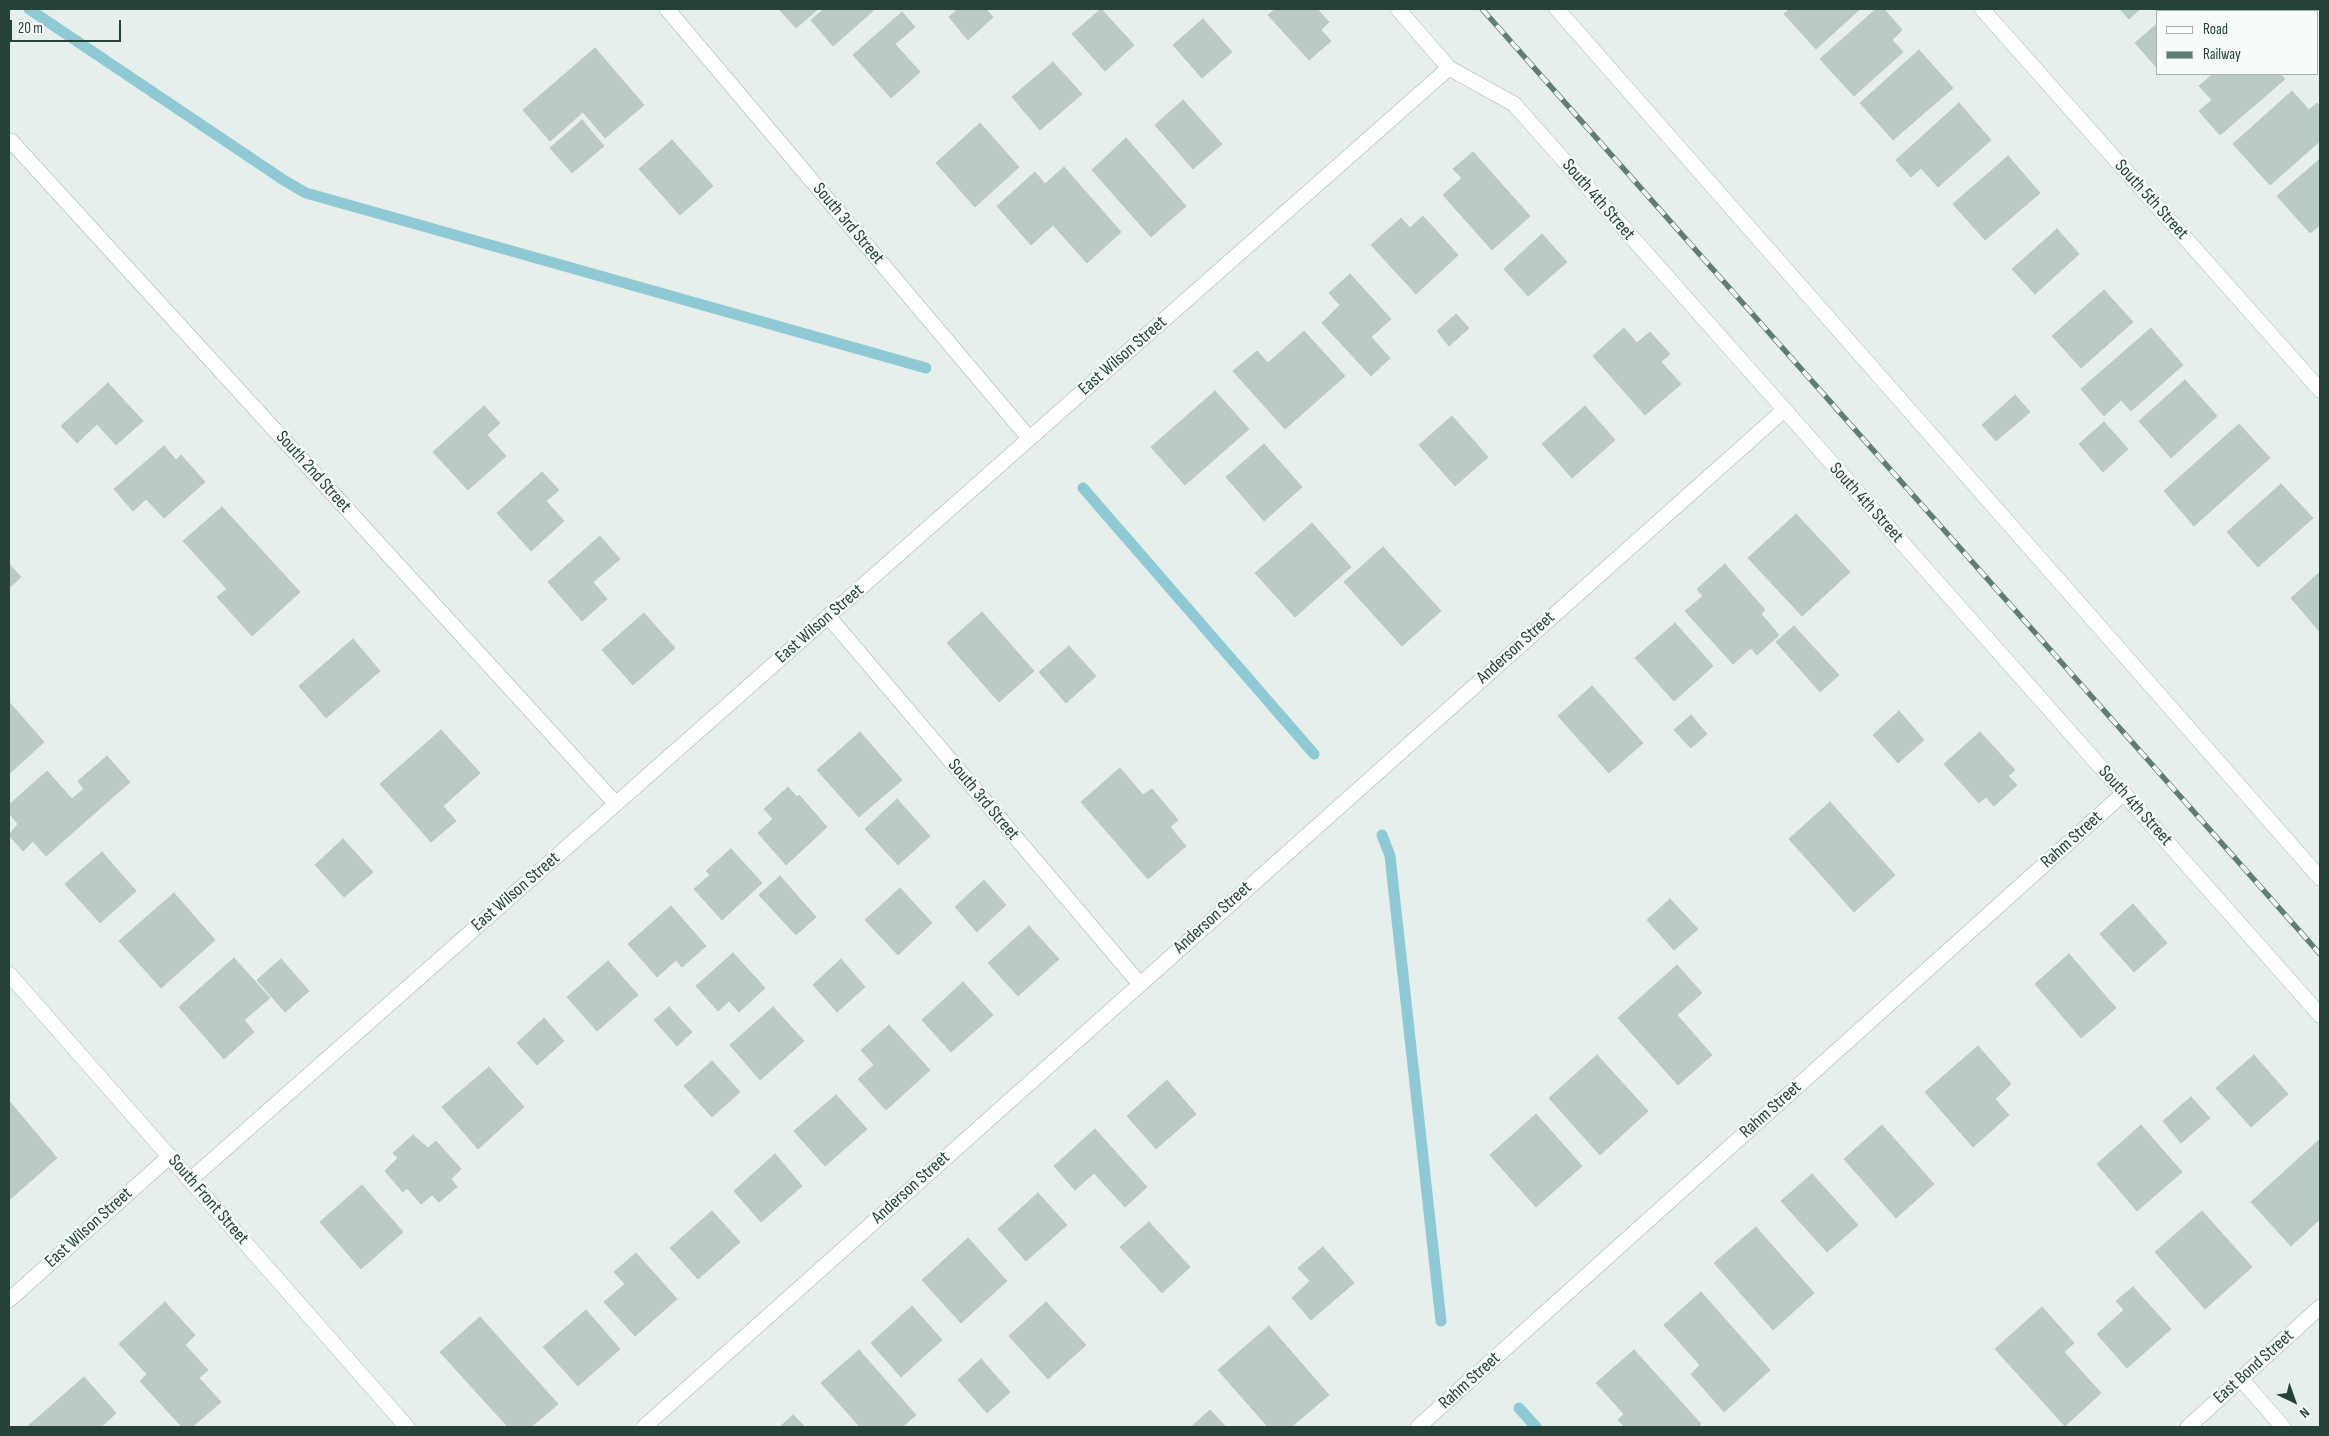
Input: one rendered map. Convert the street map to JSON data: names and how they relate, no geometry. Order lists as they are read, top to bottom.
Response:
{
  "streets": {
    "street": [
      "South 4th Street",
      "South 5th Street",
      "South 3rd Street",
      "East Wilson Street",
      "South 2nd Street",
      "Anderson Street",
      "Rahm Street",
      "South Front Street",
      "East Bond Street"
    ]
  },
  "crossings": [
    ["South 4th Street", "East Wilson Street"],
    ["South 4th Street", "Anderson Street"],
    ["South 4th Street", "Rahm Street"],
    ["South 3rd Street", "East Wilson Street"],
    ["South 3rd Street", "Anderson Street"],
    ["East Wilson Street", "South 2nd Street"],
    ["East Wilson Street", "South Front Street"]
  ],
  "legend": ["Road", "Railway"],
  "scale_bar": "20 m",
  "north": "bottom right"
}
